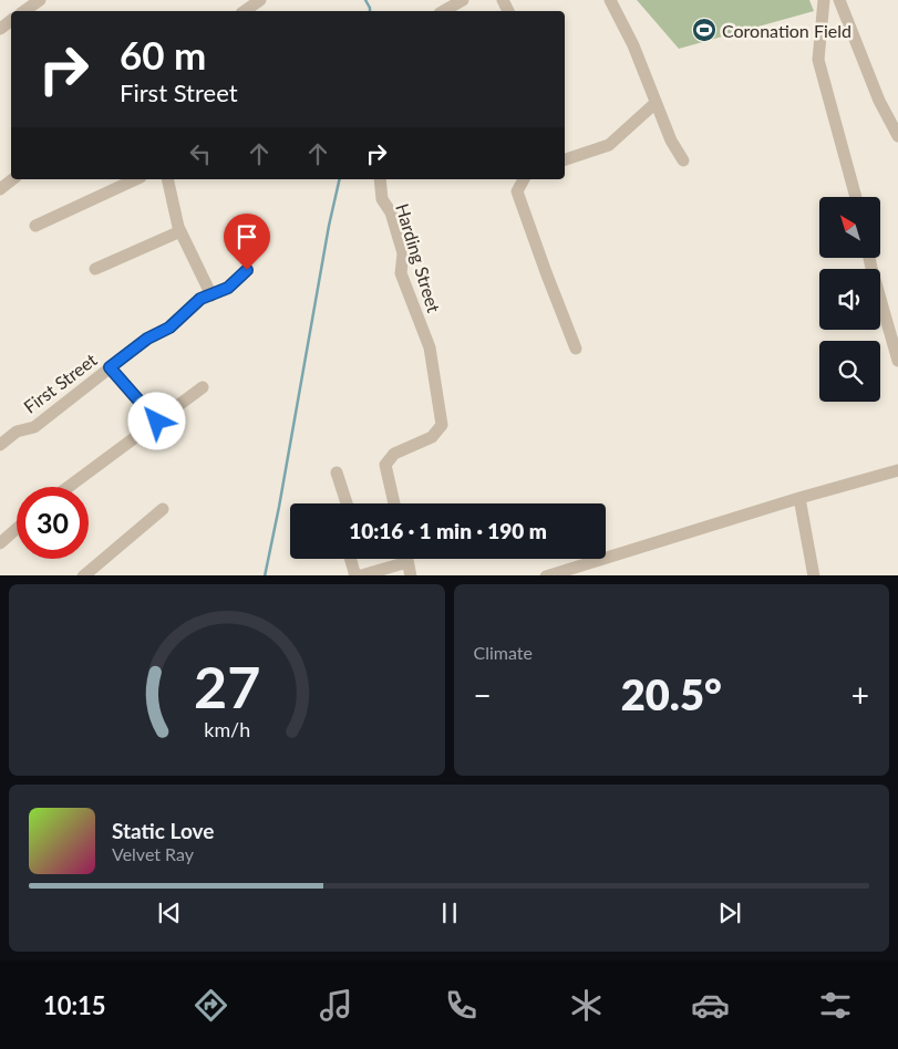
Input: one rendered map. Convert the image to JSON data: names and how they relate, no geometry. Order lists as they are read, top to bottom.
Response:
{
  "streets": {
    "street": ["Harding Street", "First Street"]
  },
  "places": {
    "sports": ["Coronation Field"]
  },
  "north": "top left",
  "page": {
    "turn": ["60 m", "First Street"],
    "limit": "30",
    "trip": "10:16 · 1 min · 190 m",
    "tile": "Climate",
    "heat": ["−", "20.5°", "+"],
    "song": ["Static Love", "Velvet Ray"],
    "tabs": "10:15",
    "gauge": ["27", "km/h"]
  }
}
